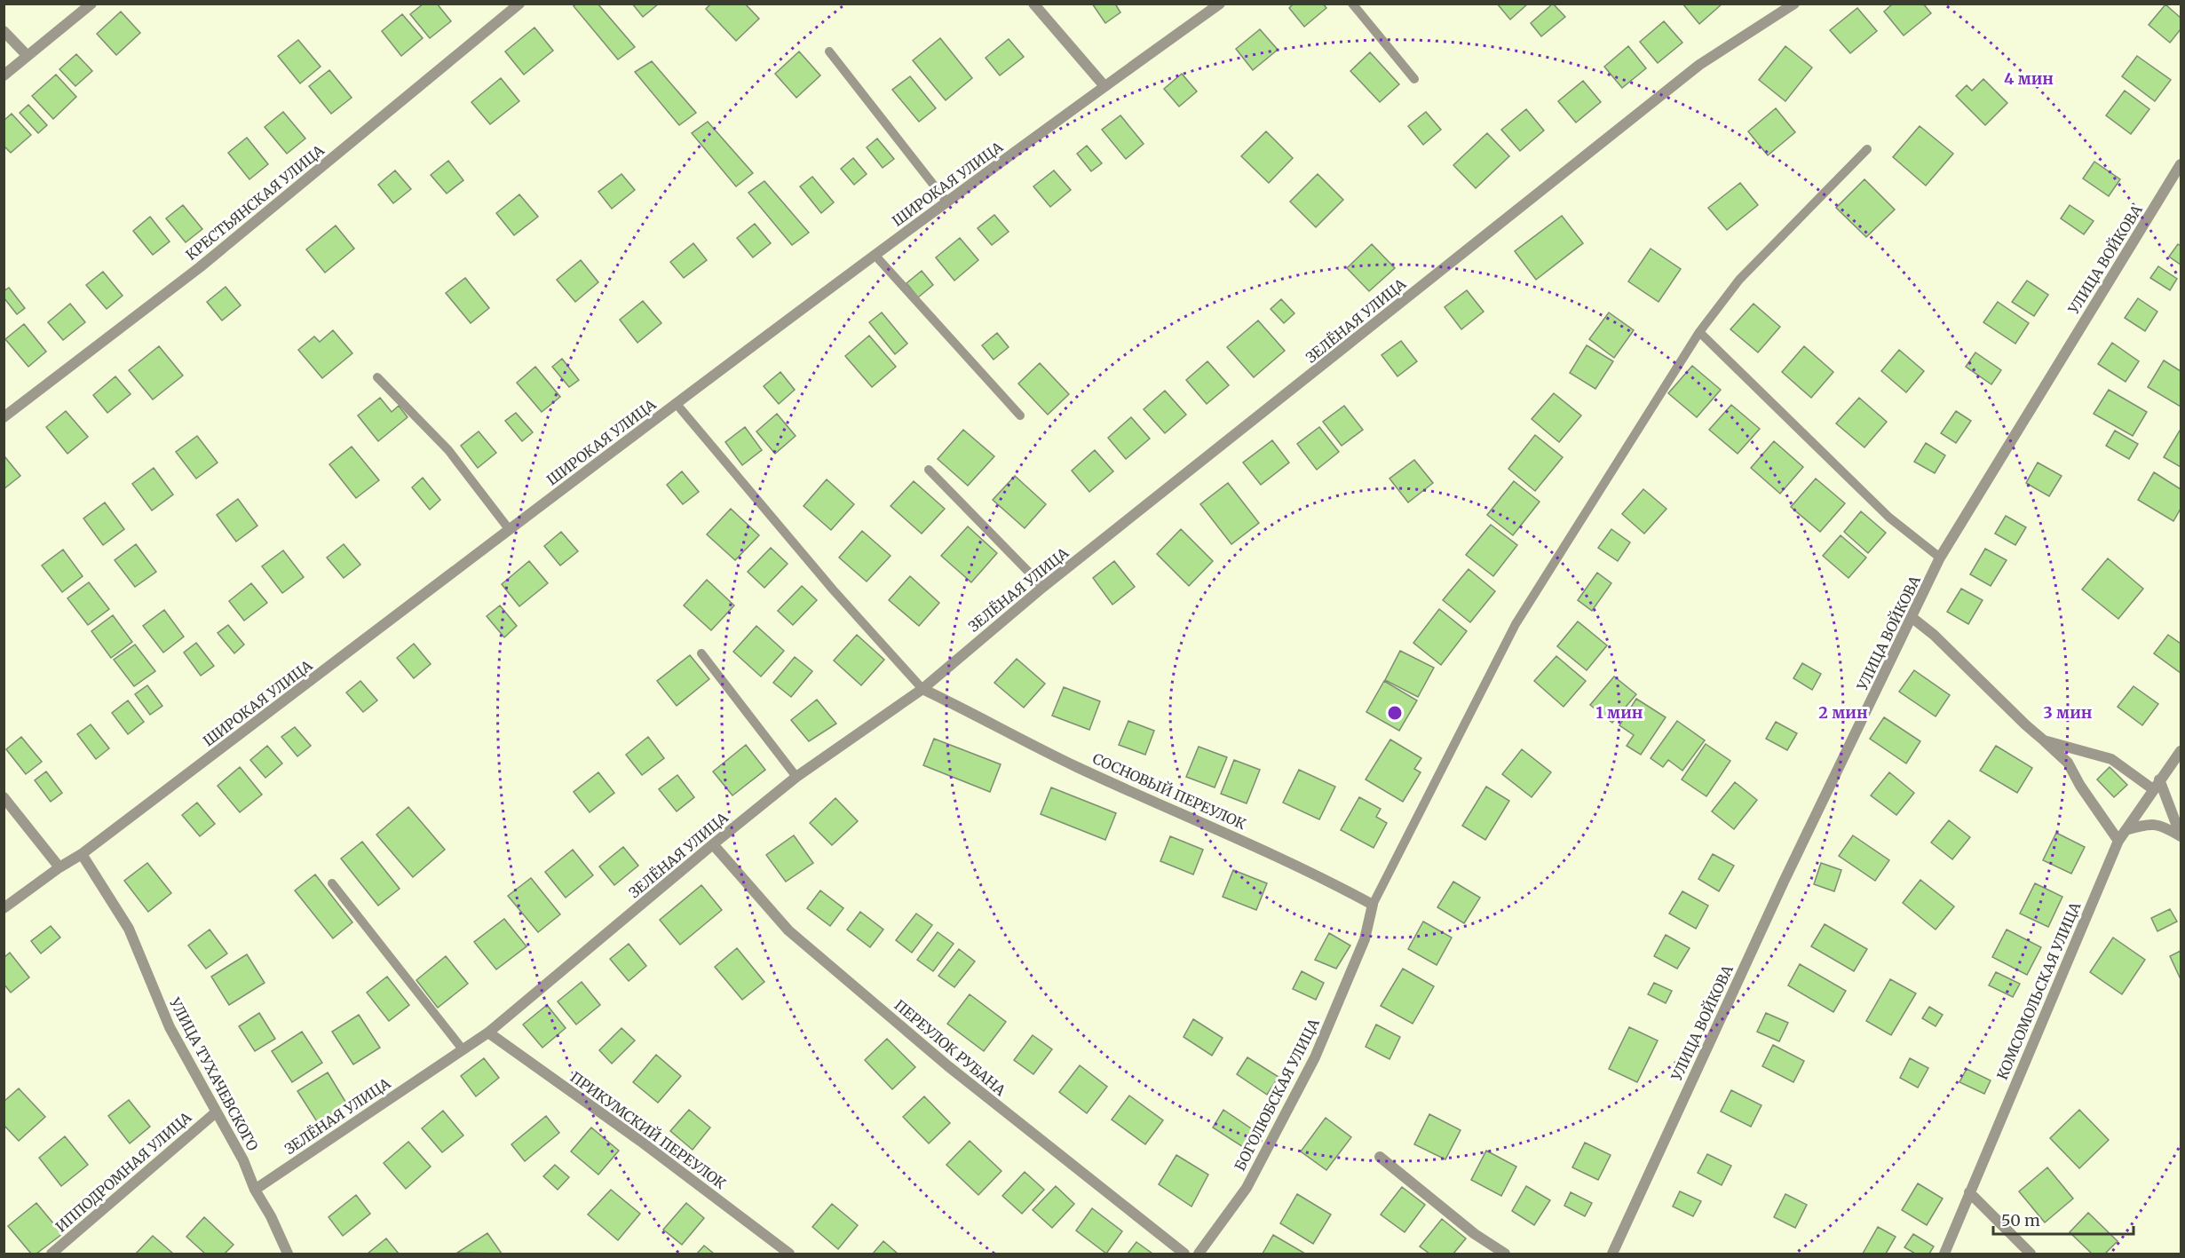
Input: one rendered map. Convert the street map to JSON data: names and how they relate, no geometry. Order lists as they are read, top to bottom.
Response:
{
  "streets": {
    "street": [
      "ШИРОКАЯ УЛИЦА",
      "КРЕСТЬЯНСКАЯ УЛИЦА",
      "УЛИЦА ВОЙКОВА",
      "ЗЕЛЁНАЯ УЛИЦА",
      "СОСНОВЫЙ ПЕРЕУЛОК",
      "КОМСОМОЛЬСКАЯ УЛИЦА",
      "ПЕРЕУЛОК РУБАНА",
      "УЛИЦА ТУХАЧЕВСКОГО",
      "БОГОЛЮБСКАЯ УЛИЦА",
      "ПРИКУМСКИЙ ПЕРЕУЛОК",
      "ИППОДРОМНАЯ УЛИЦА"
    ]
  },
  "crossings": [
    ["ШИРОКАЯ УЛИЦА", "УЛИЦА ТУХАЧЕВСКОГО"],
    ["ЗЕЛЁНАЯ УЛИЦА", "СОСНОВЫЙ ПЕРЕУЛОК"],
    ["ЗЕЛЁНАЯ УЛИЦА", "ПЕРЕУЛОК РУБАНА"],
    ["ЗЕЛЁНАЯ УЛИЦА", "УЛИЦА ТУХАЧЕВСКОГО"],
    ["ЗЕЛЁНАЯ УЛИЦА", "ПРИКУМСКИЙ ПЕРЕУЛОК"],
    ["СОСНОВЫЙ ПЕРЕУЛОК", "БОГОЛЮБСКАЯ УЛИЦА"],
    ["УЛИЦА ТУХАЧЕВСКОГО", "ИППОДРОМНАЯ УЛИЦА"]
  ],
  "scale_bar": "50 m",
  "rings": [
    "4 мин",
    "1 мин",
    "2 мин",
    "3 мин"
  ]
}
